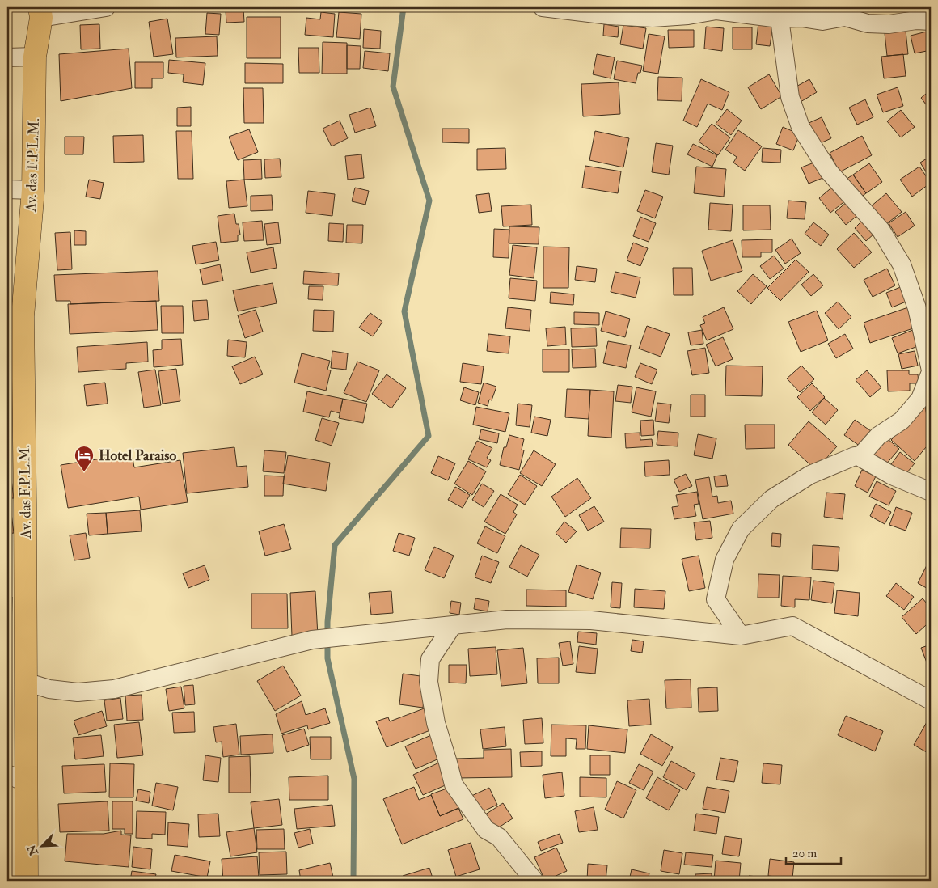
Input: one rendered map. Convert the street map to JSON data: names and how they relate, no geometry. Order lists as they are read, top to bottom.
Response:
{
  "streets": {
    "main road": ["Av. das F.P.L.M."]
  },
  "places": {
    "hotel": ["Hotel Paraiso"]
  },
  "scale_bar": "20 m",
  "north": "bottom left"
}
